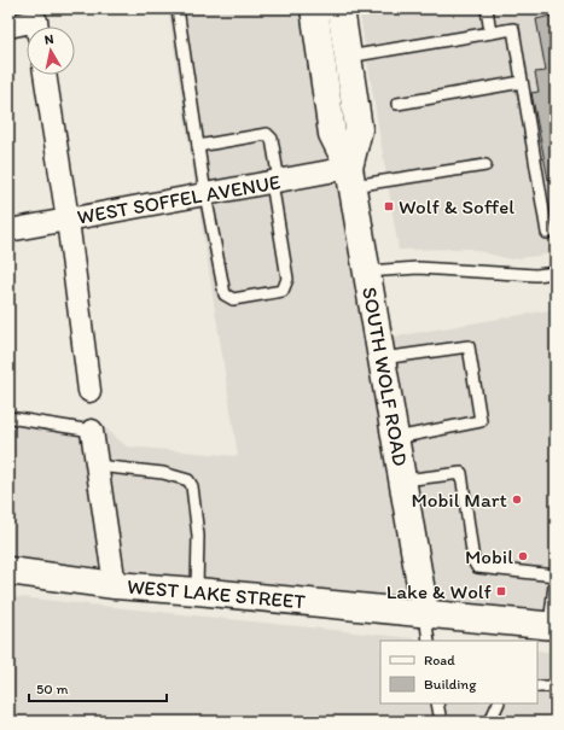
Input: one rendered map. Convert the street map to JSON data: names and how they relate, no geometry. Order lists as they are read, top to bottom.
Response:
{
  "streets": {
    "main road": ["SOUTH WOLF ROAD", "WEST LAKE STREET"],
    "street": ["WEST SOFFEL AVENUE"]
  },
  "crossings": [
    ["WEST SOFFEL AVENUE", "SOUTH WOLF ROAD"],
    ["SOUTH WOLF ROAD", "WEST LAKE STREET"]
  ],
  "places": {
    "transit": ["Wolf & Soffel", "Lake & Wolf"],
    "other": ["Mobil Mart", "Mobil"]
  },
  "legend": ["Road", "Building"],
  "scale_bar": "50 m",
  "north": "top"
}
